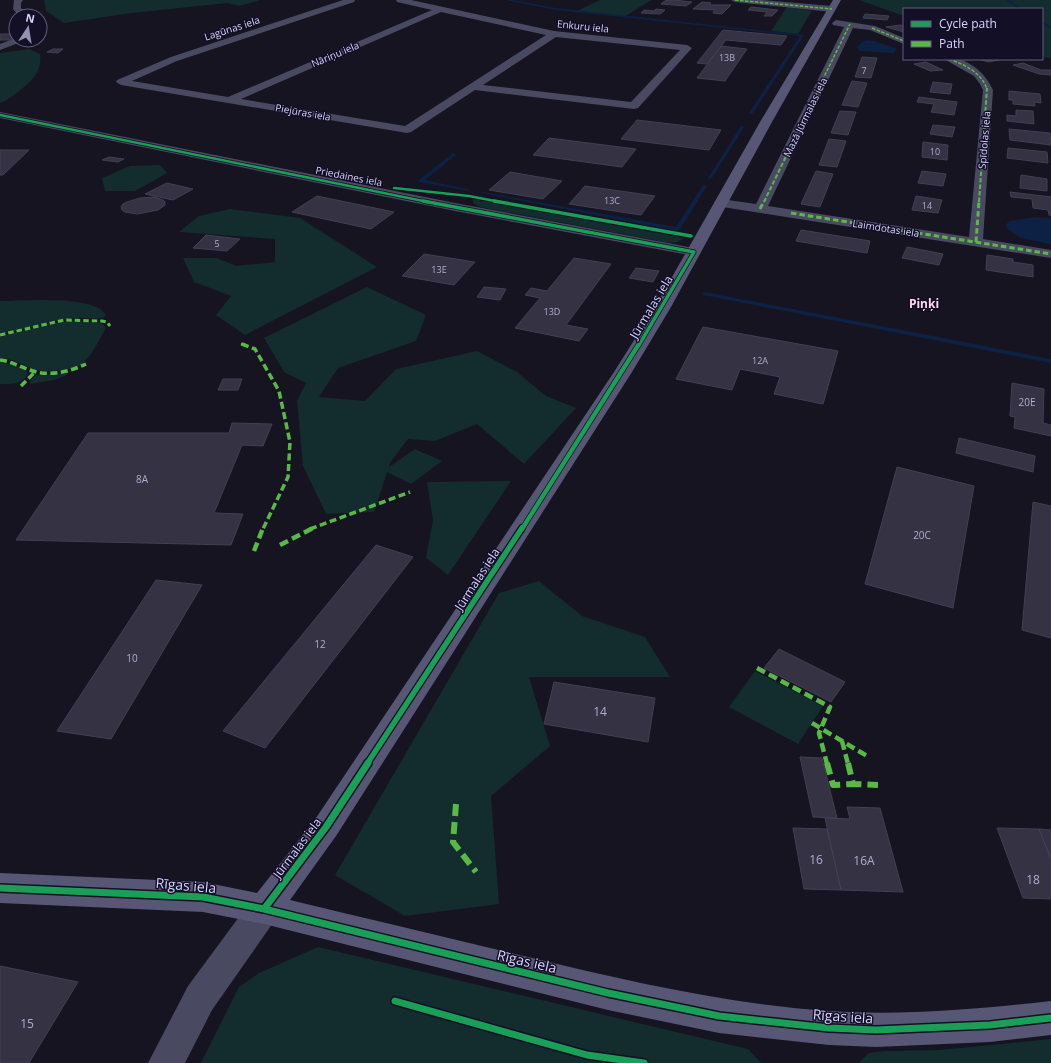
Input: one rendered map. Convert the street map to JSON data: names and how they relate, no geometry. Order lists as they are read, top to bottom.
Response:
{
  "streets": {
    "main road": ["Jūrmalas iela", "Rīgas iela"],
    "street": [
      "Enkuru iela",
      "Lagūnas iela",
      "Nāriņu iela",
      "Piejūras iela",
      "Mazā Jūrmalas iela",
      "Spīdolas iela",
      "Priedaines iela",
      "Laimdotas iela"
    ]
  },
  "crossings": [
    ["Enkuru iela", "Nāriņu iela"],
    ["Enkuru iela", "Piejūras iela"],
    ["Lagūnas iela", "Piejūras iela"],
    ["Nāriņu iela", "Piejūras iela"],
    ["Mazā Jūrmalas iela", "Laimdotas iela"],
    ["Spīdolas iela", "Laimdotas iela"],
    ["Priedaines iela", "Jūrmalas iela"],
    ["Laimdotas iela", "Jūrmalas iela"],
    ["Jūrmalas iela", "Rīgas iela"]
  ],
  "districts": ["Piņķi"],
  "house_numbers": [
    "13B",
    "7",
    "10",
    "13C",
    "14",
    "5",
    "13E",
    "13D",
    "12A",
    "20E",
    "8A",
    "20C",
    "12",
    "10",
    "14",
    "16",
    "16A",
    "18",
    "15"
  ],
  "legend": ["Cycle path", "Path"],
  "north": "top"
}
